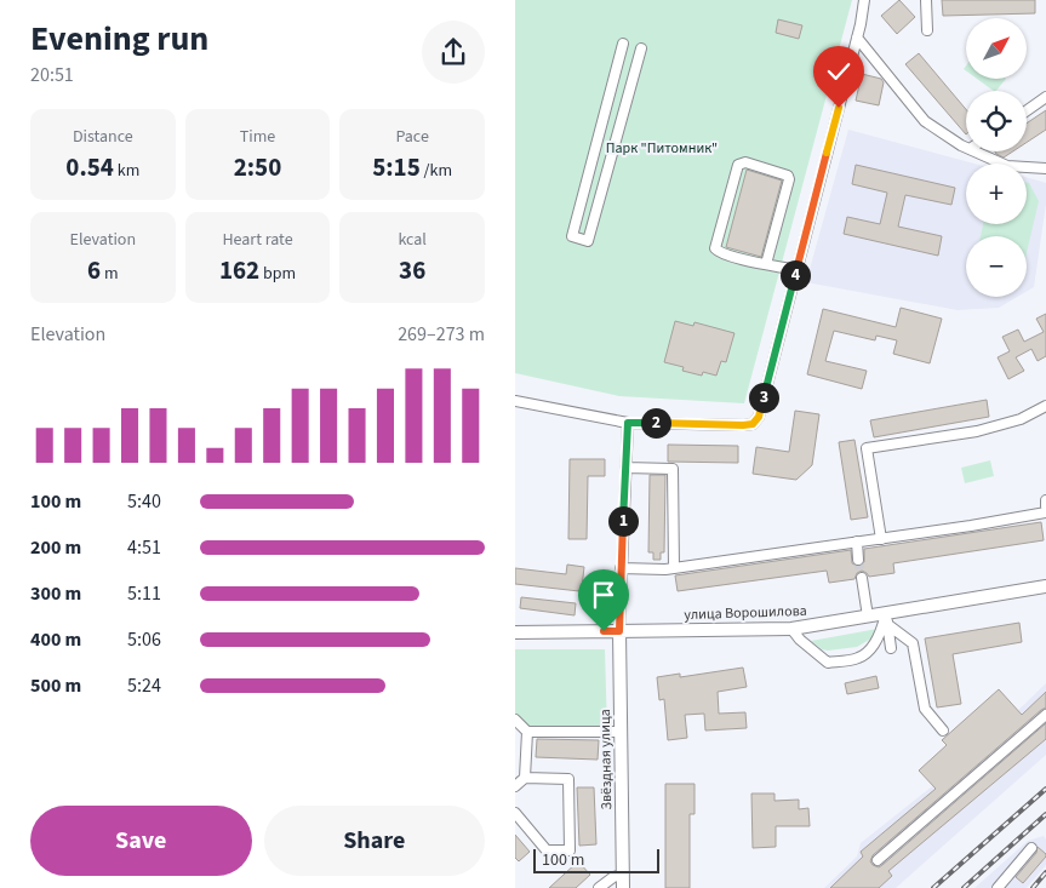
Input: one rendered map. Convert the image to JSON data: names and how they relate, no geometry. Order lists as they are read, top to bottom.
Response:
{
  "streets": {
    "main road": ["улица Ворошилова", "Звёздная улица"]
  },
  "crossings": [
    ["улица Ворошилова", "Звёздная улица"]
  ],
  "parks": ["Парк \"Питомник\""],
  "scale_bar": "100 m",
  "north": "top right",
  "page": {
    "heading": ["Evening run", "20:51"],
    "map_buttons": ["+", "−"],
    "stats": [
      ["Distance", "0.54 km"],
      ["Time", "2:50"],
      ["Pace", "5:15 /km"],
      ["Elevation", "6 m"],
      ["Heart rate", "162 bpm"],
      ["kcal", "36"]
    ],
    "pins": [
      "4",
      "3",
      "2",
      "1"
    ],
    "chart": ["Elevation", "269–273 m"],
    "list": [
      {
        "name": "100 m",
        "note": "5:40"
      },
      {
        "name": "200 m",
        "note": "4:51"
      },
      {
        "name": "300 m",
        "note": "5:11"
      },
      {
        "name": "400 m",
        "note": "5:06"
      },
      {
        "name": "500 m",
        "note": "5:24"
      }
    ],
    "buttons": ["Save", "Share"],
    "scale": "100 m"
  }
}
